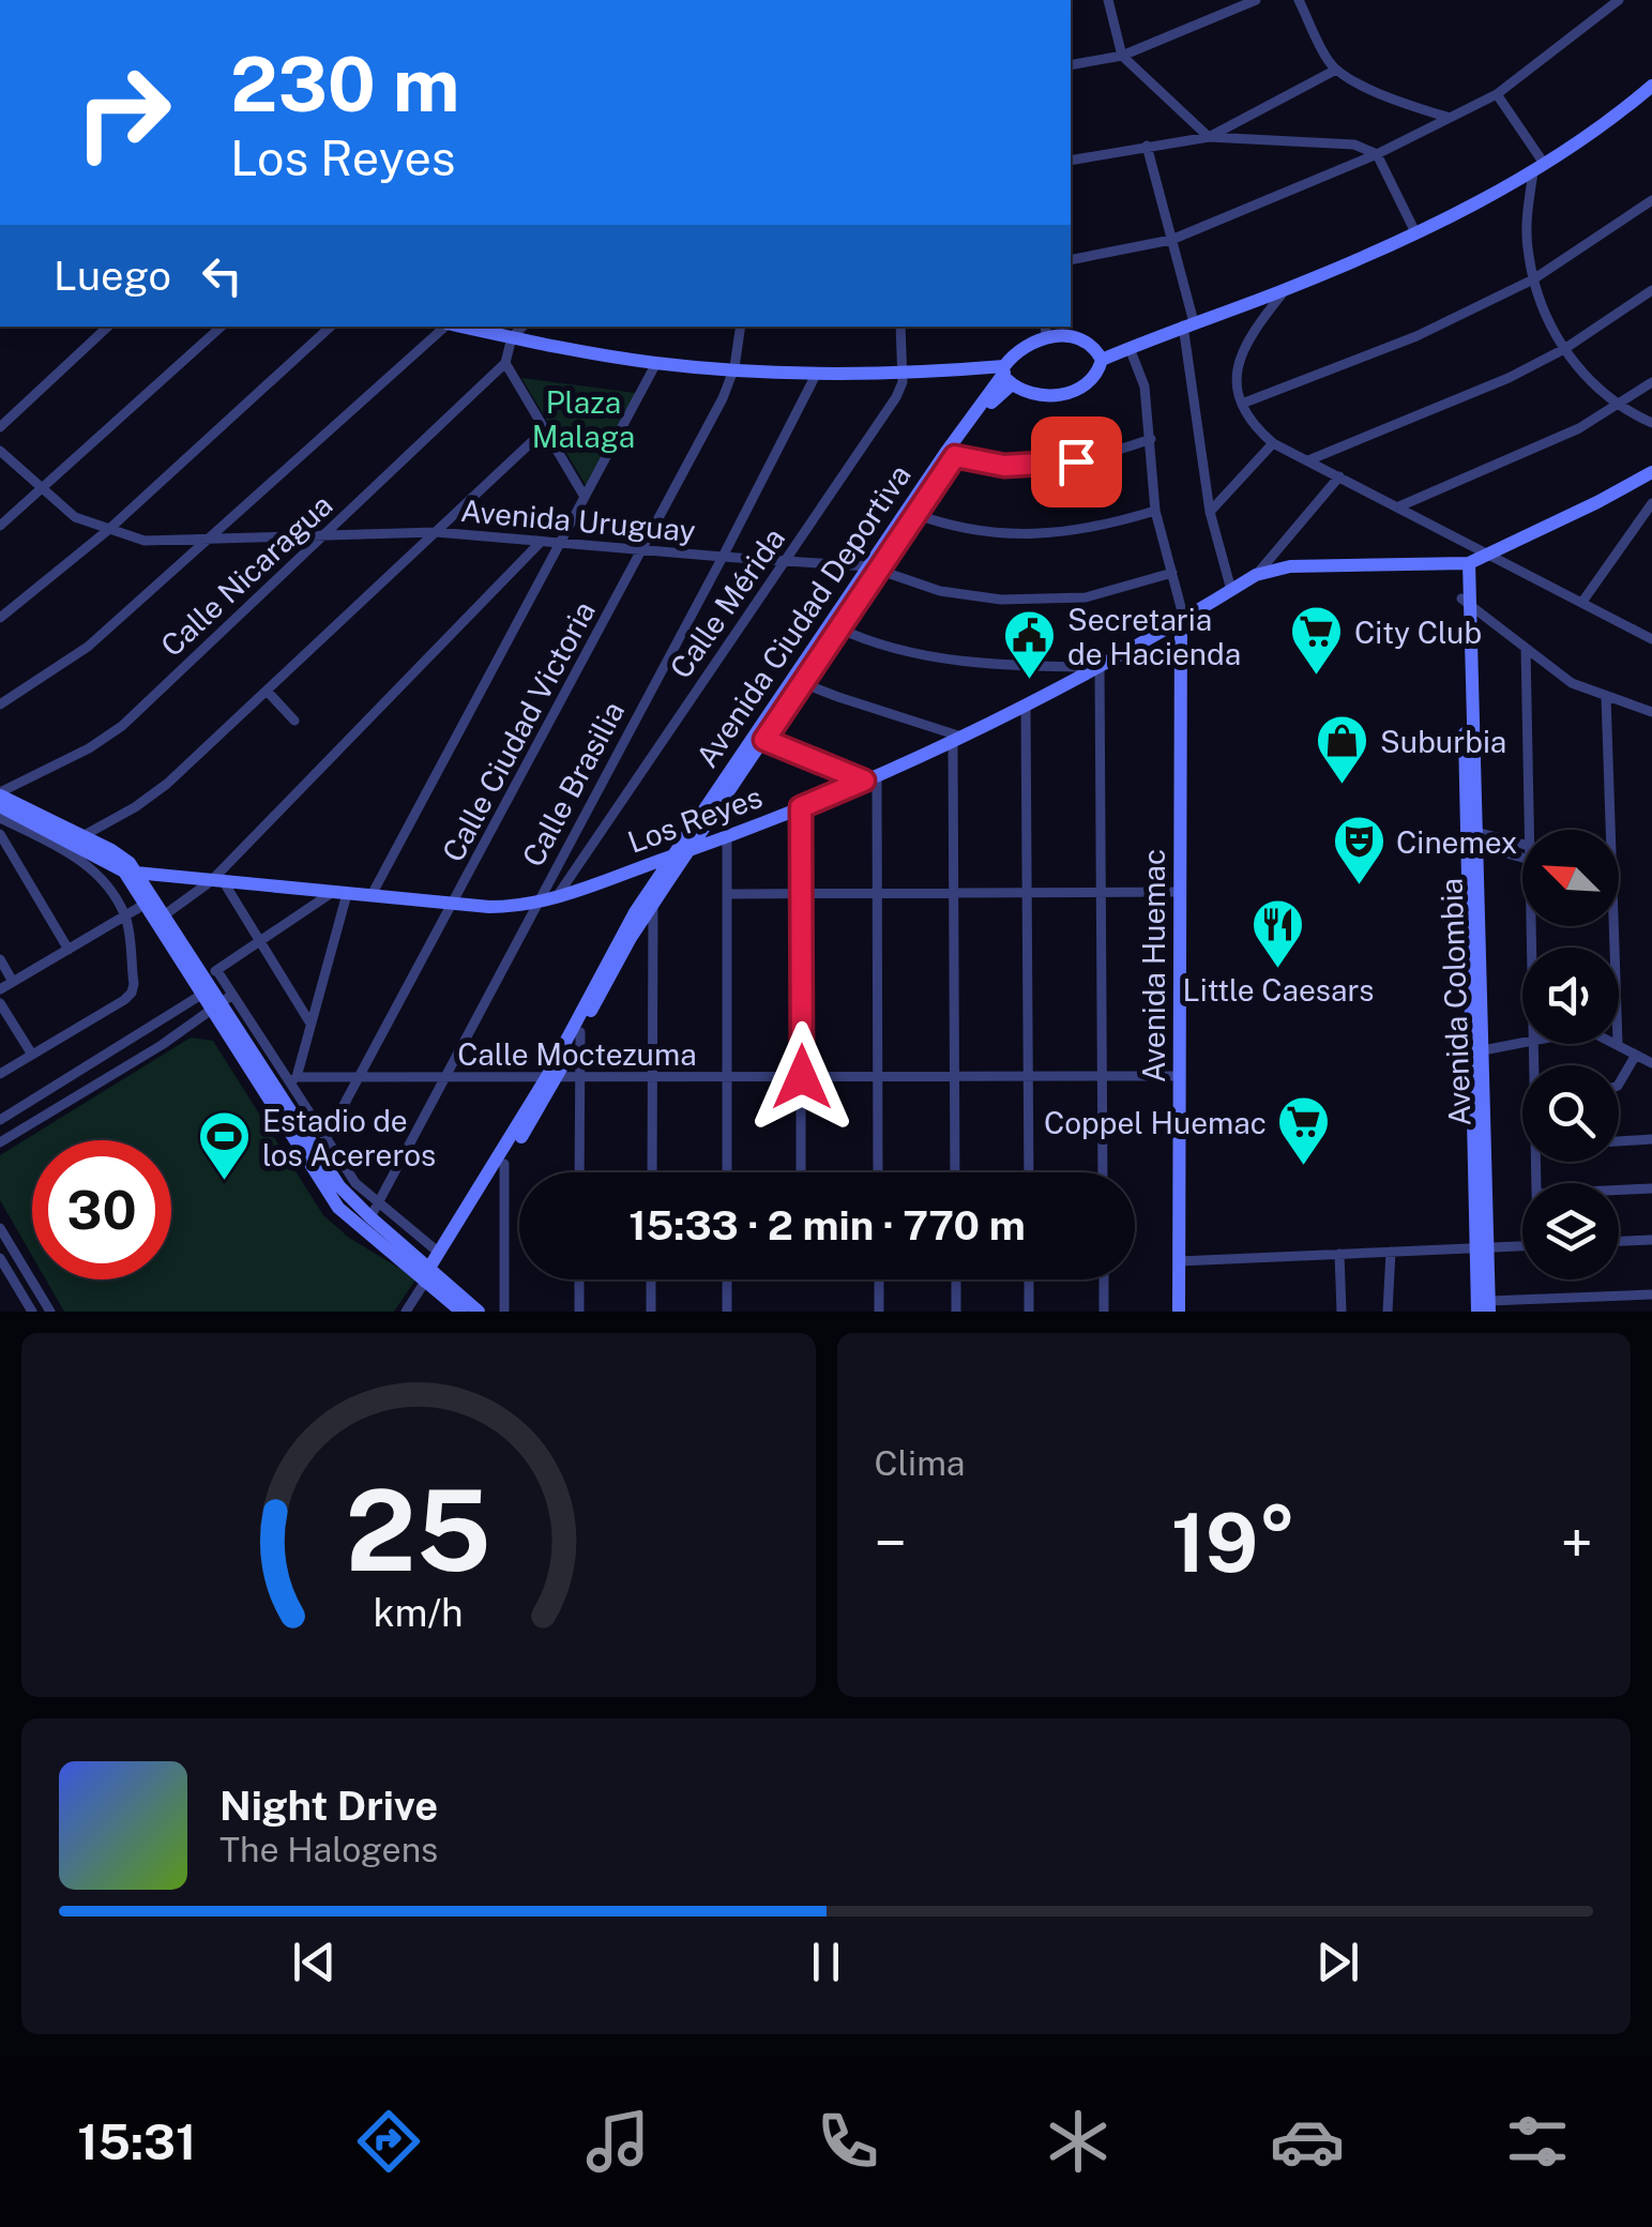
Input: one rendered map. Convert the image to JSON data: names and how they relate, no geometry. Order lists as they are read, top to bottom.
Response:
{
  "streets": {
    "street": [
      "Avenida Uruguay",
      "Calle Nicaragua",
      "Calle Mérida",
      "Avenida Ciudad Deportiva",
      "Calle Ciudad Victoria",
      "Calle Brasilia",
      "Los Reyes",
      "Avenida Huemac",
      "Avenida Colombia",
      "Calle Moctezuma"
    ]
  },
  "crossings": [
    ["Avenida Uruguay", "Calle Nicaragua"],
    ["Avenida Uruguay", "Calle Mérida"],
    ["Avenida Uruguay", "Avenida Ciudad Deportiva"],
    ["Avenida Uruguay", "Calle Ciudad Victoria"],
    ["Avenida Uruguay", "Calle Brasilia"],
    ["Calle Mérida", "Los Reyes"],
    ["Avenida Ciudad Deportiva", "Los Reyes"],
    ["Avenida Ciudad Deportiva", "Calle Moctezuma"],
    ["Calle Ciudad Victoria", "Los Reyes"],
    ["Calle Ciudad Victoria", "Calle Moctezuma"],
    ["Calle Brasilia", "Los Reyes"],
    ["Calle Brasilia", "Calle Moctezuma"],
    ["Los Reyes", "Avenida Huemac"],
    ["Los Reyes", "Avenida Colombia"],
    ["Avenida Huemac", "Calle Moctezuma"]
  ],
  "parks": ["Plaza Malaga"],
  "places": {
    "supermarket": ["City Club", "Coppel Huemac"],
    "public building": ["Secretaria de Hacienda"],
    "shop": ["Suburbia"],
    "theatre": ["Cinemex"],
    "restaurant": ["Little Caesars"],
    "sports": ["Estadio de los Acereros"]
  },
  "north": "top left",
  "page": {
    "turn": ["230 m", "Los Reyes"],
    "then": "Luego",
    "limit": "30",
    "trip": "15:33 · 2 min · 770 m",
    "tile": "Clima",
    "heat": ["−", "19°", "+"],
    "song": ["Night Drive", "The Halogens"],
    "tabs": "15:31",
    "gauge": ["25", "km/h"]
  }
}
